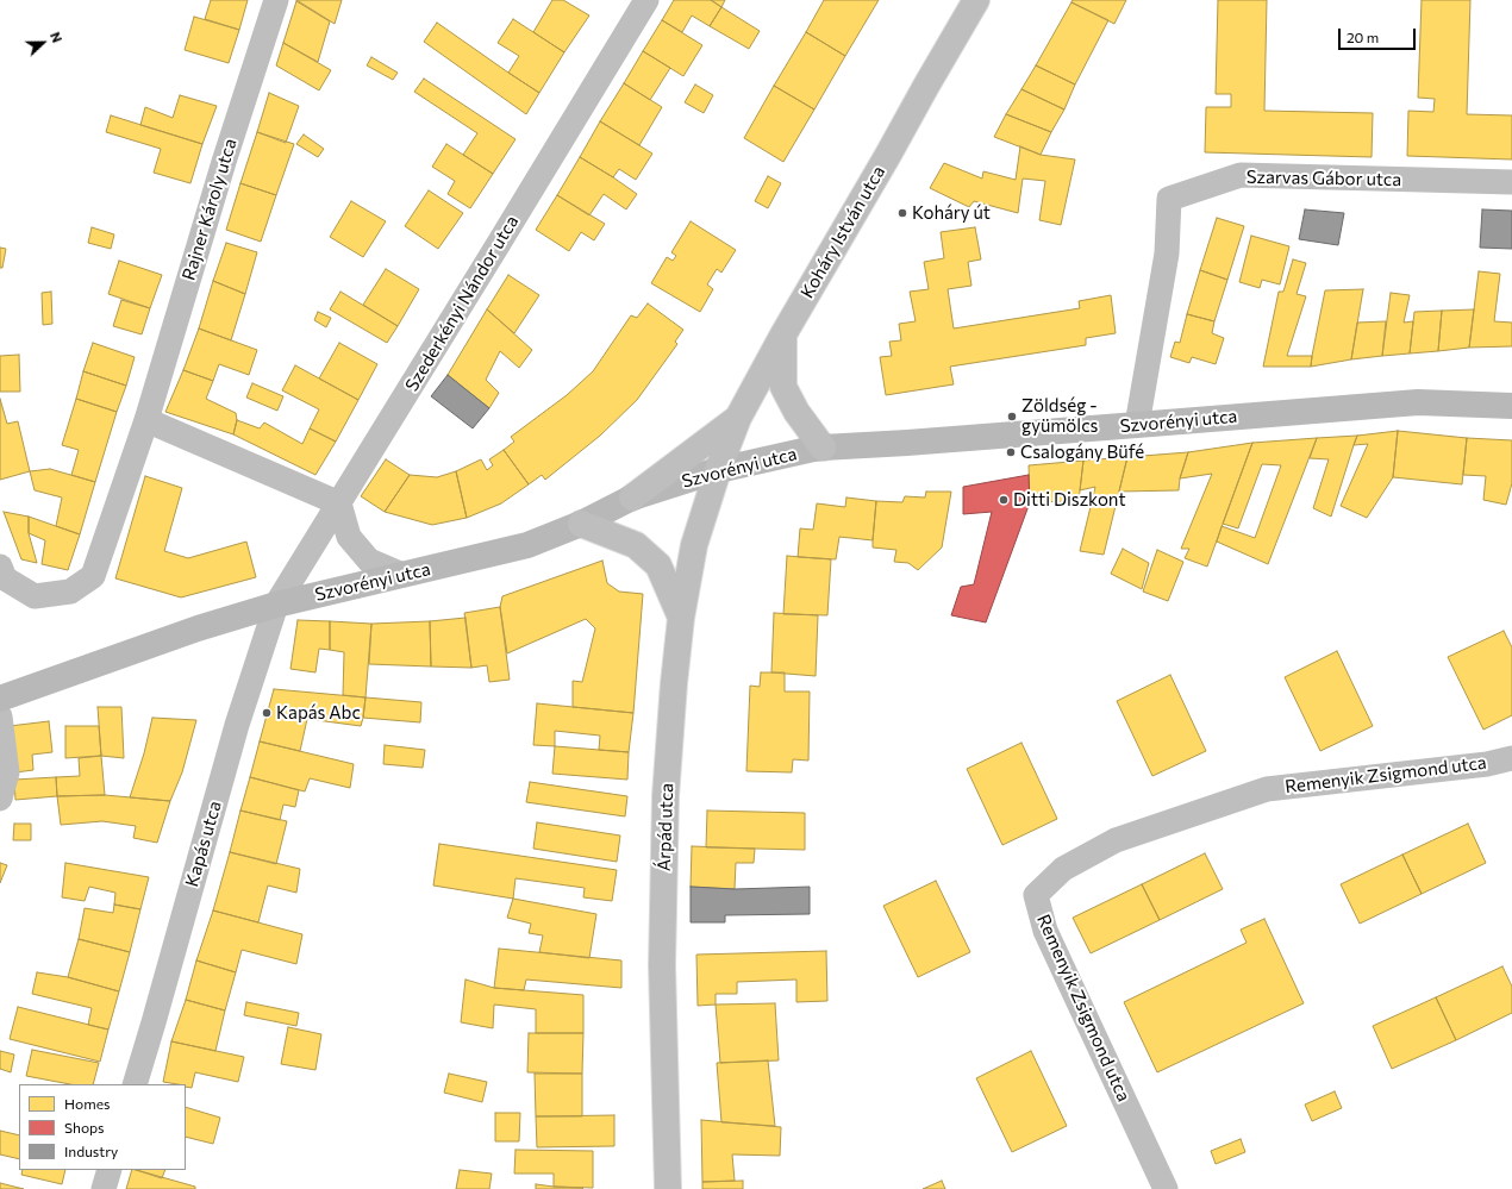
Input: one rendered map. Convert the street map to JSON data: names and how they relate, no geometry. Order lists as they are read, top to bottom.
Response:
{
  "streets": {
    "main road": ["Koháry István utca", "Árpád utca"],
    "street": [
      "Szarvas Gábor utca",
      "Rajner Károly utca",
      "Szederkényi Nándor utca",
      "Szvorényi utca",
      "Remenyik Zsigmond utca",
      "Kapás utca"
    ]
  },
  "crossings": [
    ["Szarvas Gábor utca", "Szvorényi utca"],
    ["Koháry István utca", "Szvorényi utca"],
    ["Koháry István utca", "Árpád utca"],
    ["Szederkényi Nándor utca", "Szvorényi utca"],
    ["Szederkényi Nándor utca", "Kapás utca"],
    ["Szvorényi utca", "Árpád utca"],
    ["Szvorényi utca", "Kapás utca"]
  ],
  "places": [
    "Koháry út",
    "Zöldség - gyümölcs",
    "Csalogány Büfé",
    "Ditti Diszkont",
    "Kapás Abc"
  ],
  "legend": ["Homes", "Shops", "Industry"],
  "scale_bar": "20 m",
  "north": "right"
}
